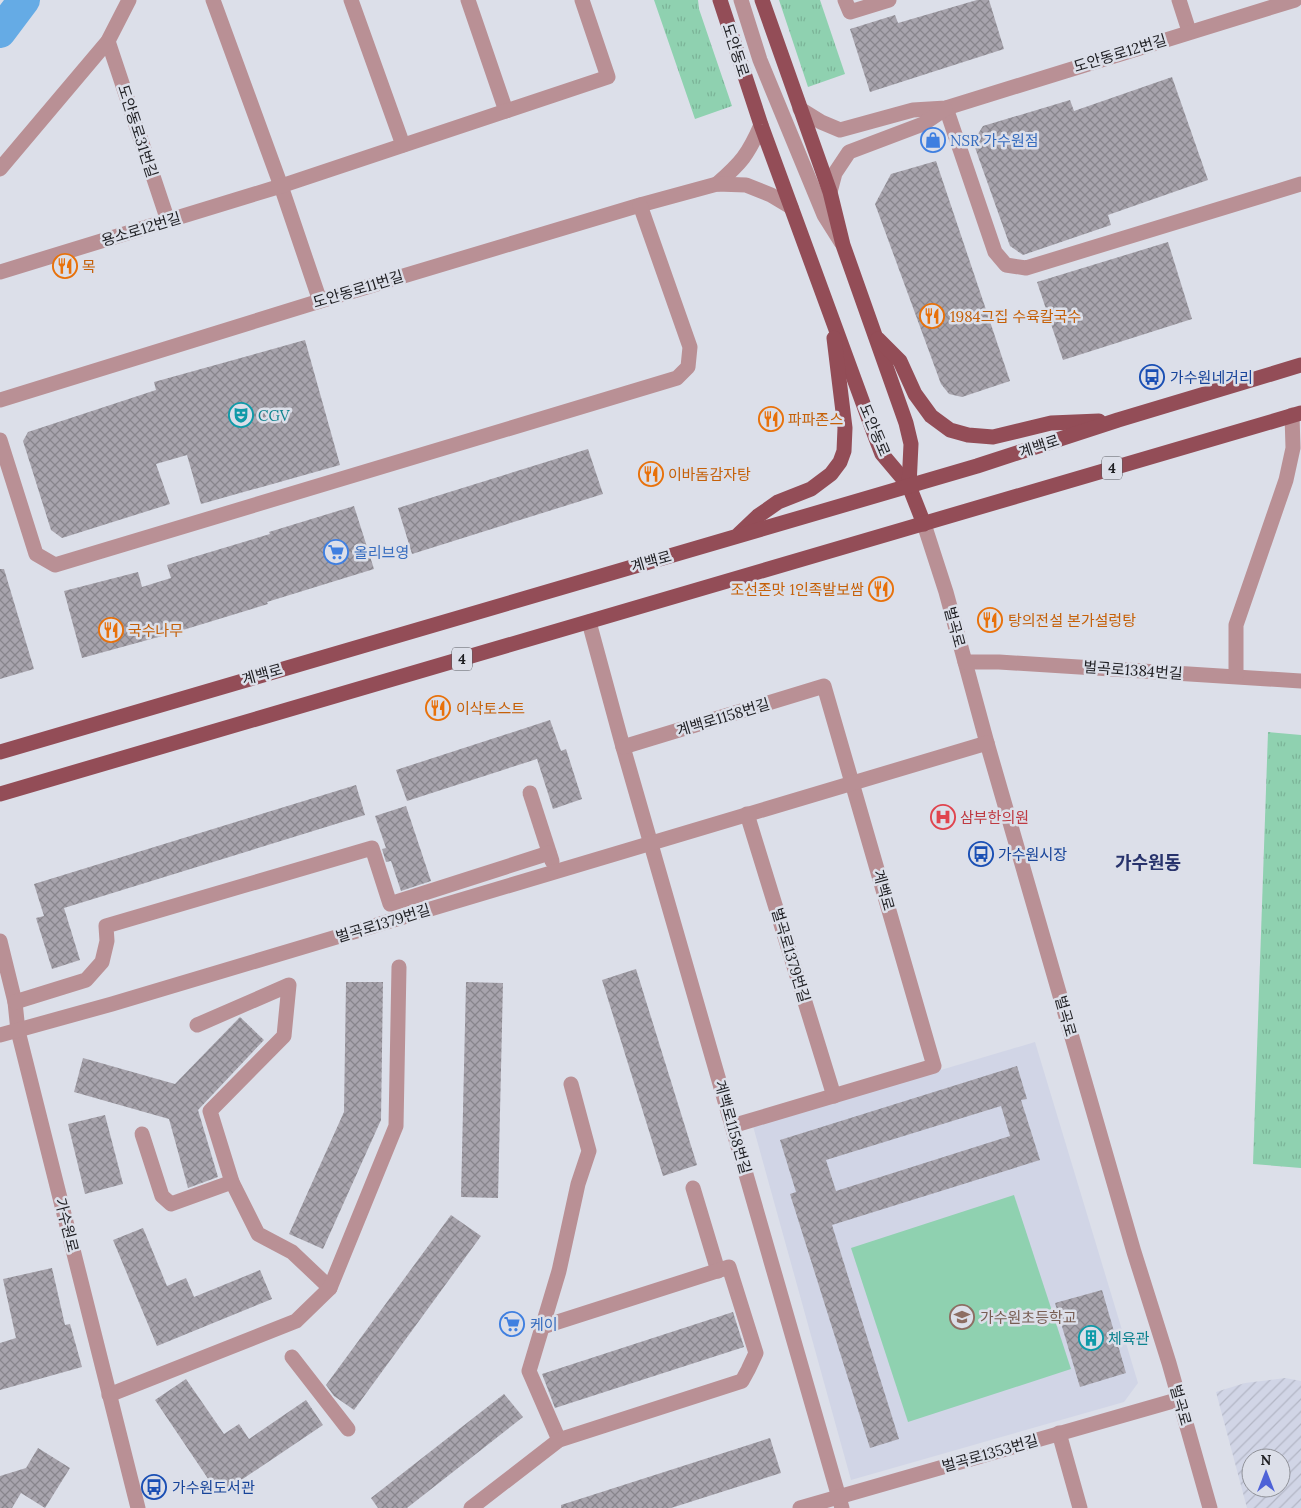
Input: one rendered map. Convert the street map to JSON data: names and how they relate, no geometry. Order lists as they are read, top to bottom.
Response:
{
  "streets": {
    "main road": ["도안동로", "계백로", "4"],
    "street": [
      "도안동로12번길",
      "도안동로31번길",
      "용소로12번길",
      "도안동로11번길",
      "벌곡로",
      "벌곡로1384번길",
      "계백로1158번길",
      "벌곡로1379번길",
      "가수원로",
      "벌곡로1353번길"
    ]
  },
  "crossings": [
    ["도안동로", "계백로"],
    ["도안동로31번길", "용소로12번길"],
    ["계백로", "계백로1158번길"],
    ["계백로", "벌곡로1379번길"],
    ["4", "벌곡로"],
    ["4", "계백로1158번길"],
    ["벌곡로", "벌곡로1384번길"],
    ["벌곡로", "벌곡로1379번길"],
    ["벌곡로", "벌곡로1353번길"],
    ["계백로1158번길", "벌곡로1379번길"],
    ["계백로1158번길", "벌곡로1353번길"],
    ["벌곡로1379번길", "가수원로"]
  ],
  "districts": ["가수원동"],
  "places": {
    "shop": ["NSR 가수원점"],
    "restaurant": [
      "목",
      "1984그집 수육칼국수",
      "파파존스",
      "이바돔감자탕",
      "조선존맛 1인족발보쌈",
      "탕의전설 본가설렁탕",
      "국수나무",
      "이삭토스트"
    ],
    "bus stop": ["가수원네거리", "가수원시장", "가수원도서관"],
    "theatre": ["CGV"],
    "supermarket": ["올리브영", "케이"],
    "hospital": ["삼부한의원"],
    "school or university": ["가수원초등학교"],
    "building": ["체육관"]
  },
  "north": "top"
}
